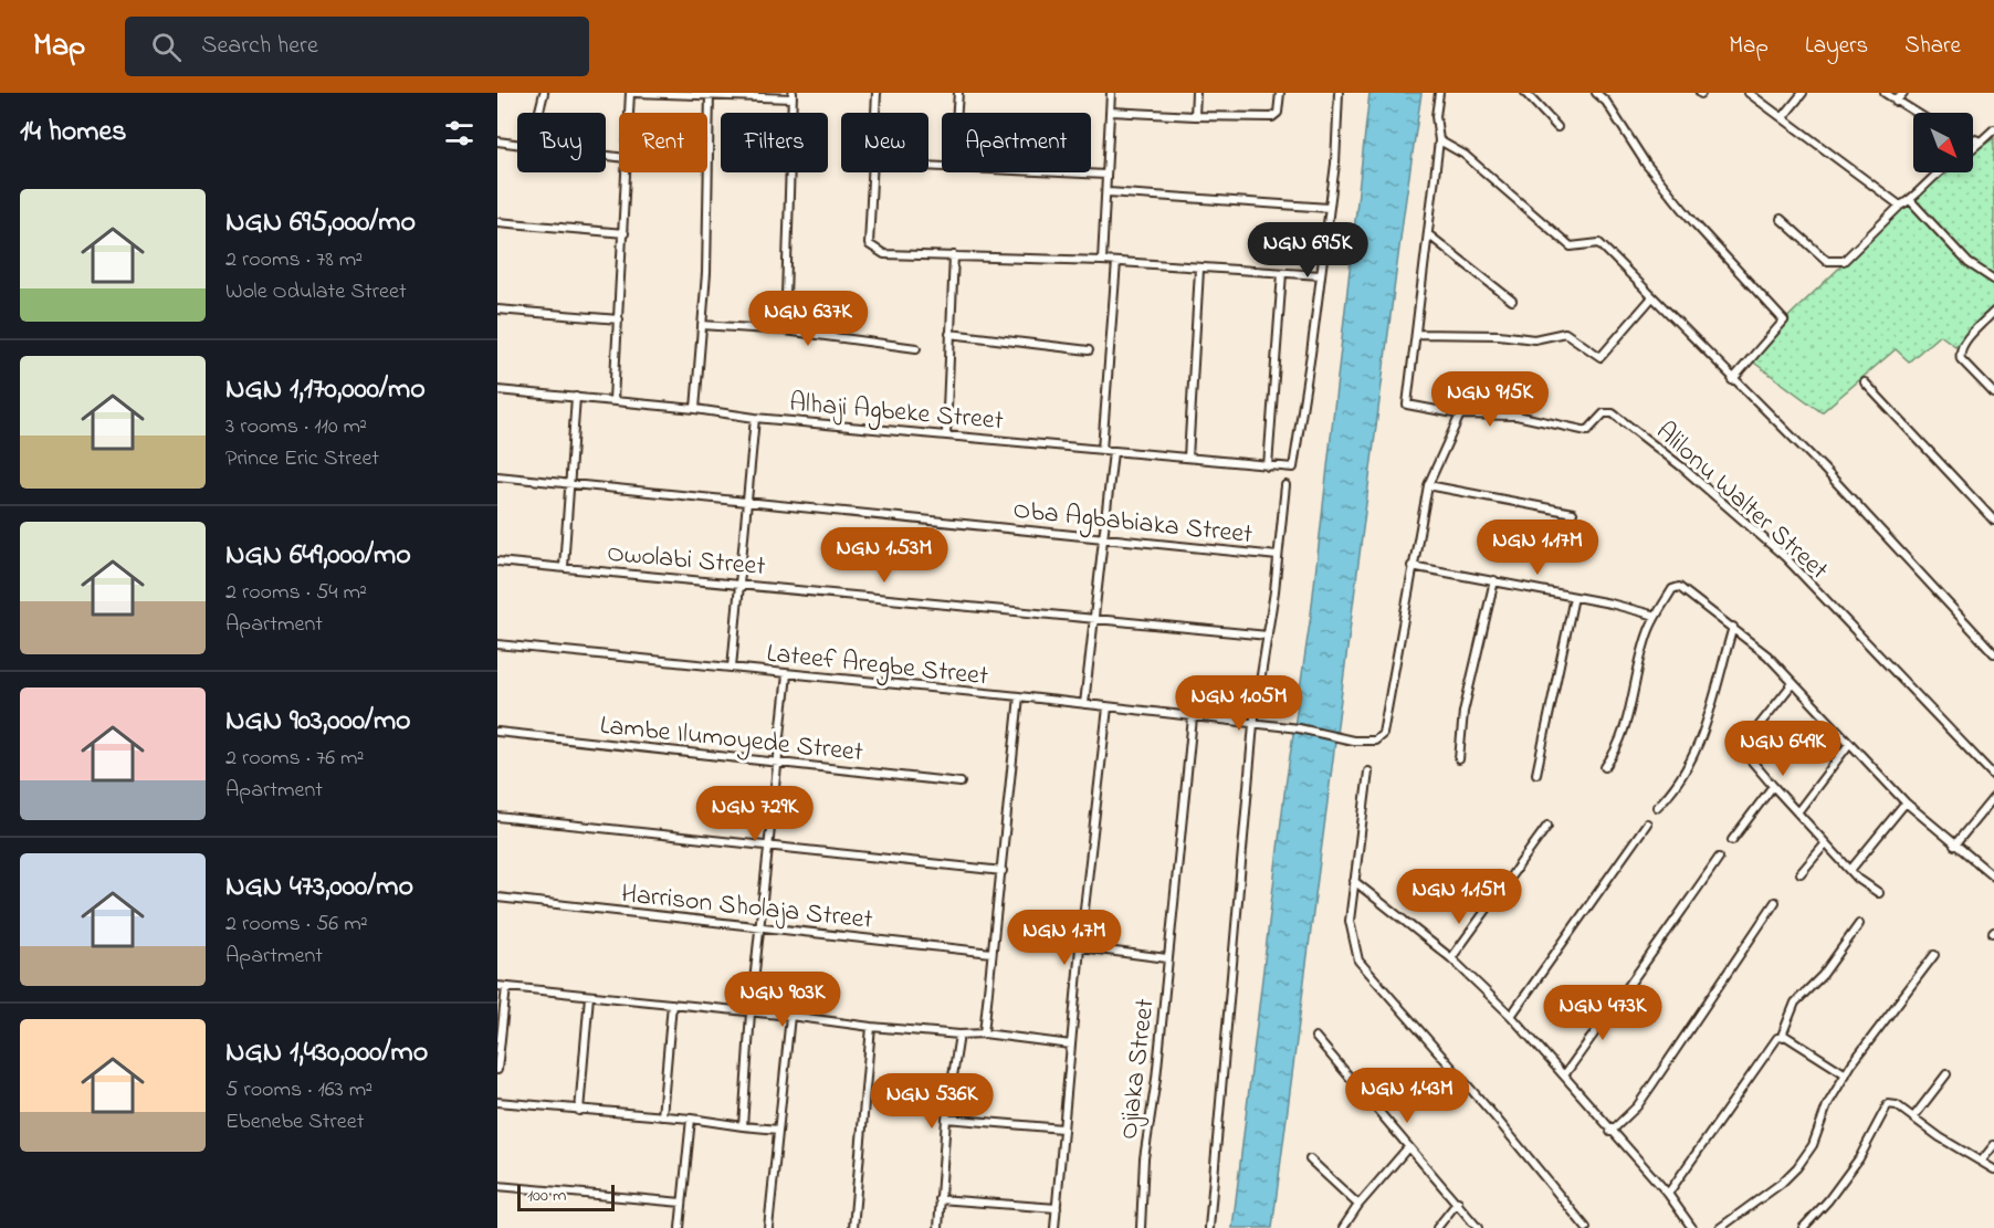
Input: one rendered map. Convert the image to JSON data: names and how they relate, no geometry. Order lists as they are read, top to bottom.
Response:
{
  "streets": {
    "street": [
      "Alhaji Agbeke Street",
      "Alilonu Walter Street",
      "Oba Agbabiaka Street",
      "Owolabi Street",
      "Lateef Aregbe Street",
      "Lambe Ilumoyede Street",
      "Harrison Sholaja Street",
      "Ojiaka Street"
    ]
  },
  "crossings": [
    ["Lateef Aregbe Street", "Ojiaka Street"]
  ],
  "scale_bar": "100 m",
  "north": "bottom right",
  "page": {
    "header": "Map",
    "search": "Search here",
    "nav": ["Map", "Layers", "Share"],
    "heading": "14 homes",
    "chip": [
      "Buy",
      "Rent",
      "Filters",
      "New",
      "Apartment"
    ],
    "list": [
      {
        "name": "NGN 695,000/mo",
        "note": "2 rooms · 78 m² · Wole Odulate Street"
      },
      {
        "name": "NGN 1,170,000/mo",
        "note": "3 rooms · 110 m² · Prince Eric Street"
      },
      {
        "name": "NGN 649,000/mo",
        "note": "2 rooms · 54 m² · Apartment"
      },
      {
        "name": "NGN 903,000/mo",
        "note": "2 rooms · 76 m² · Apartment"
      },
      {
        "name": "NGN 473,000/mo",
        "note": "2 rooms · 56 m² · Apartment"
      },
      {
        "name": "NGN 1,430,000/mo",
        "note": "5 rooms · 163 m² · Ebenebe Street"
      }
    ],
    "price": [
      "NGN 695K",
      "NGN 637K",
      "NGN 915K",
      "NGN 1.17M",
      "NGN 1.53M",
      "NGN 1.05M",
      "NGN 649K",
      "NGN 729K",
      "NGN 1.15M",
      "NGN 1.7M",
      "NGN 903K",
      "NGN 473K",
      "NGN 1.43M",
      "NGN 536K"
    ],
    "scale": "100 m"
  }
}
